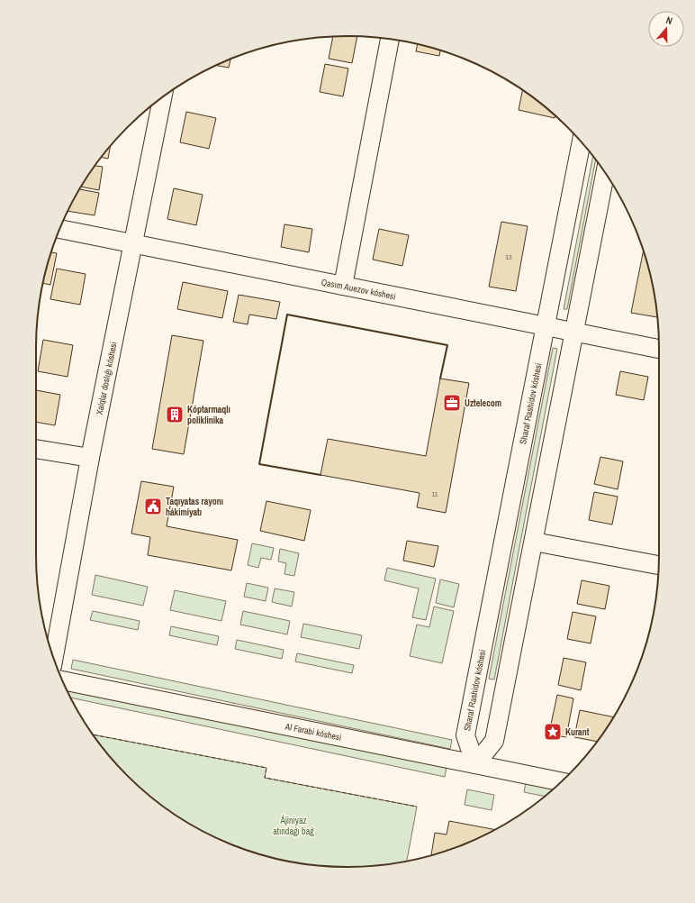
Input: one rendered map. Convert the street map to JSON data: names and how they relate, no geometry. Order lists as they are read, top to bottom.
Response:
{
  "streets": {
    "street": [
      "Qasım Auezov kóshesi",
      "Xalqlar doslıǵı kóshesi",
      "Sharaf Rashidov kóshesi",
      "Al Farabi kóshesi"
    ]
  },
  "crossings": [
    ["Qasım Auezov kóshesi", "Xalqlar doslıǵı kóshesi"],
    ["Qasım Auezov kóshesi", "Sharaf Rashidov kóshesi"],
    ["Sharaf Rashidov kóshesi", "Al Farabi kóshesi"]
  ],
  "parks": ["Ájiniyaz atındaǵı baǵ"],
  "places": {
    "office": ["Uztelecom"],
    "building": ["Kóptarmaqlı poliklinika"],
    "public building": ["Taqıyatas rayonı hákimiyatı"],
    "place": ["Kurant"]
  },
  "house_numbers": ["13", "11"],
  "north": "top"
}
